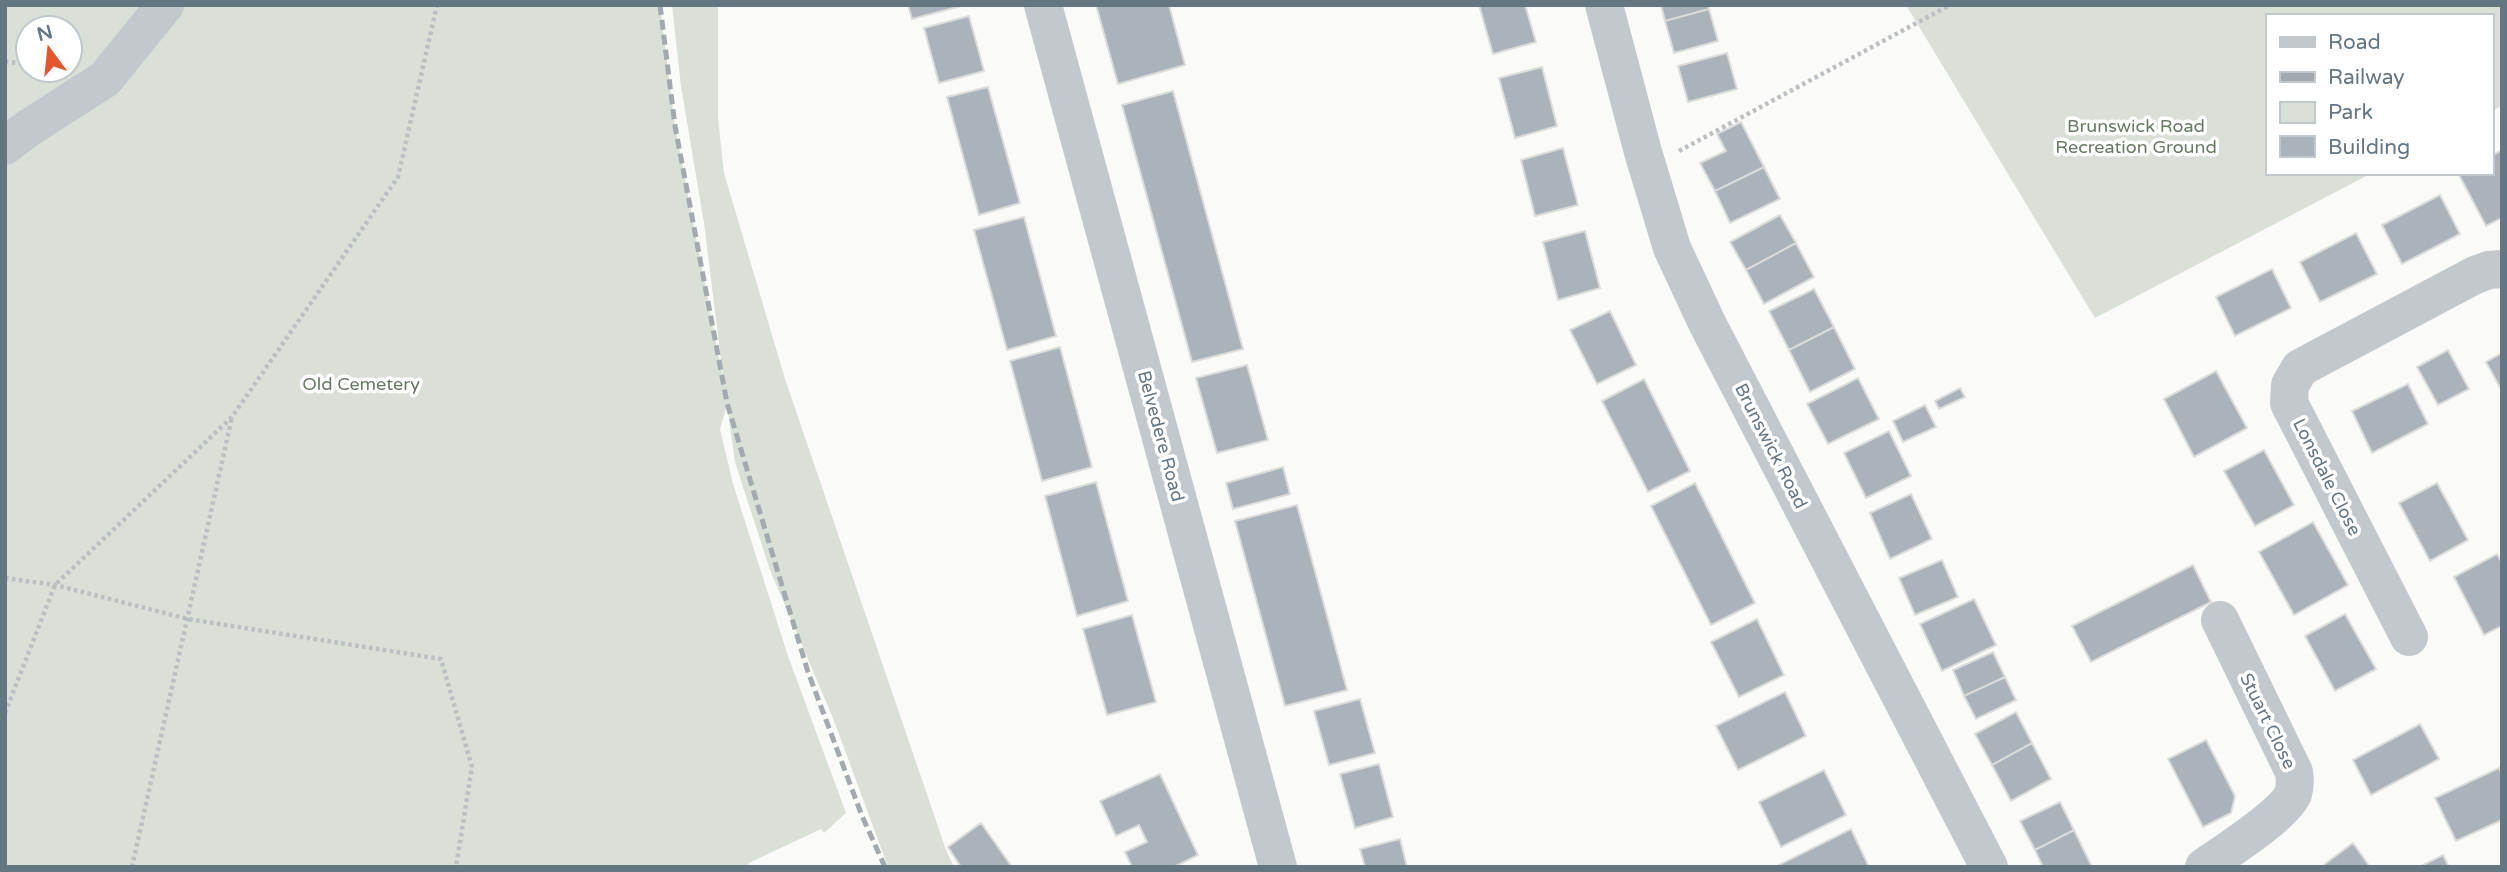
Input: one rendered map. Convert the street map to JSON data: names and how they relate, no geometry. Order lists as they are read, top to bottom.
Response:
{
  "streets": {
    "street": [
      "Belvedere Road",
      "Brunswick Road",
      "Lonsdale Close",
      "Stuart Close"
    ]
  },
  "parks": ["Brunswick Road Recreation Ground", "Old Cemetery"],
  "legend": [
    "Road",
    "Railway",
    "Park",
    "Building"
  ],
  "north": "top"
}
